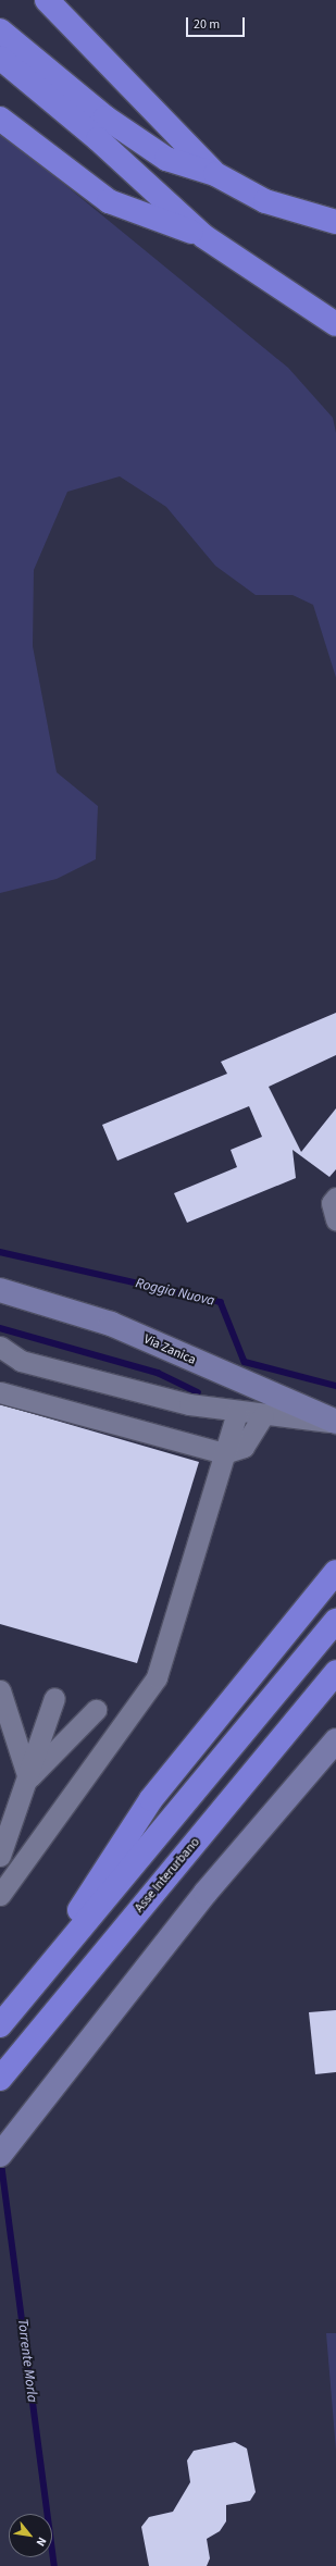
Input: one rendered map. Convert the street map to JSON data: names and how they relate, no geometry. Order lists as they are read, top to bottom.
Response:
{
  "streets": {
    "highway": ["Asse Interurbano"],
    "main road": ["Via Zanica"]
  },
  "water": ["Roggia Nuova", "Torrente Morla"],
  "scale_bar": "20 m",
  "north": "bottom right"
}
